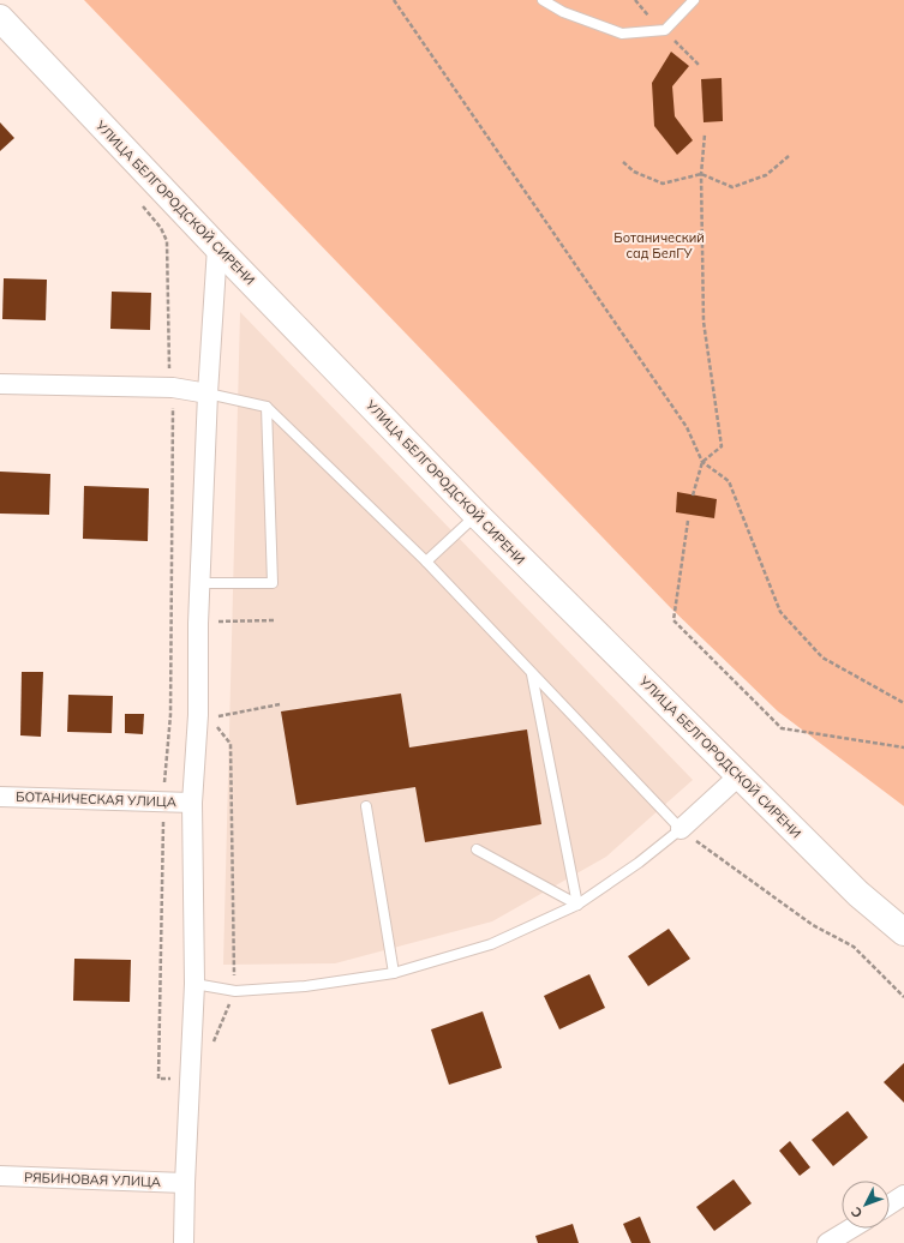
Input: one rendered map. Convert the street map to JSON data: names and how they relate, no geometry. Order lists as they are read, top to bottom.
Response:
{
  "streets": {
    "main road": ["УЛИЦА БЕЛГОРОДСКОЙ СИРЕНИ"],
    "street": ["БОТАНИЧЕСКАЯ УЛИЦА", "РЯБИНОВАЯ УЛИЦА"]
  },
  "parks": ["Ботанический сад БелГУ"],
  "north": "bottom left"
}
